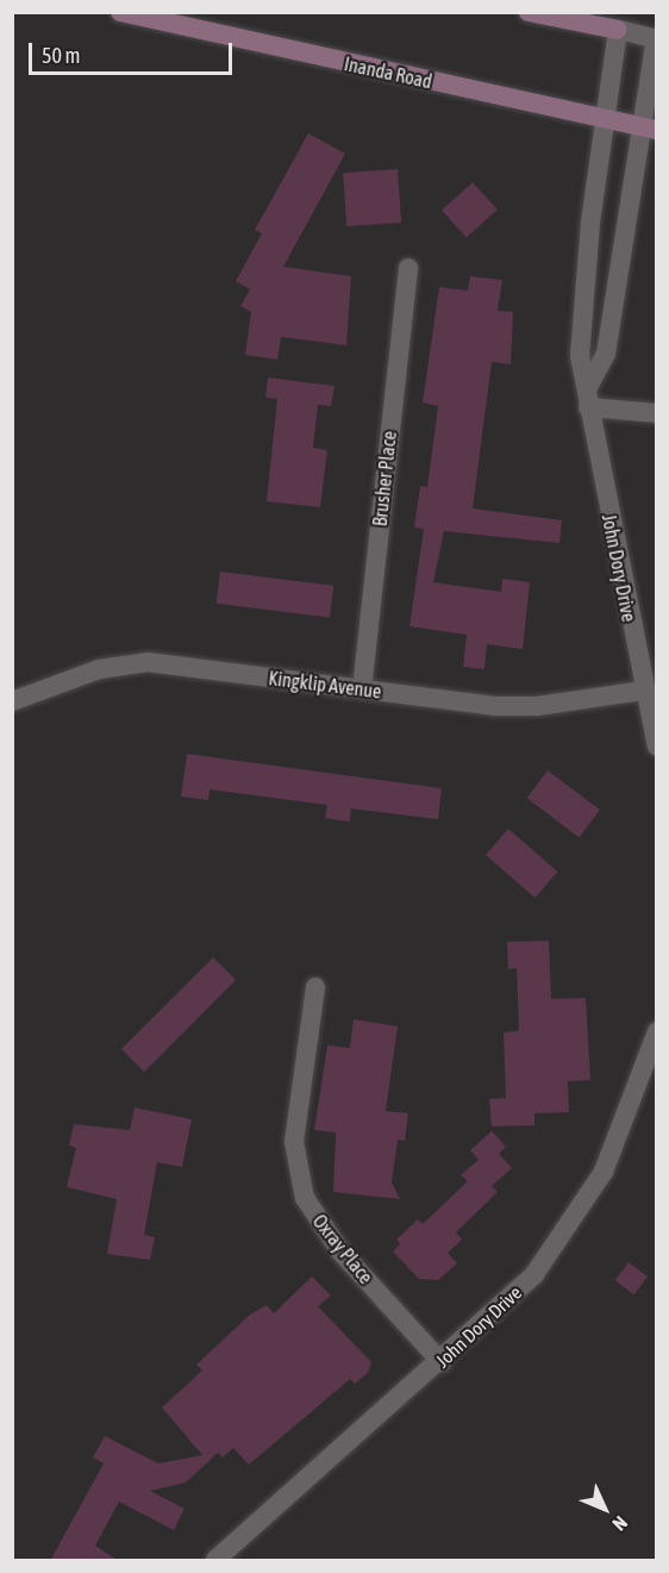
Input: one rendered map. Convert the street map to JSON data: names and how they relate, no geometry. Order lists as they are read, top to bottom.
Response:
{
  "streets": {
    "main road": ["Inanda Road"],
    "street": [
      "Brusher Place",
      "John Dory Drive",
      "Kingklip Avenue",
      "Oxray Place"
    ]
  },
  "crossings": [
    ["Inanda Road", "John Dory Drive"],
    ["Brusher Place", "Kingklip Avenue"],
    ["John Dory Drive", "Kingklip Avenue"],
    ["John Dory Drive", "Oxray Place"]
  ],
  "scale_bar": "50 m",
  "north": "bottom right"
}
